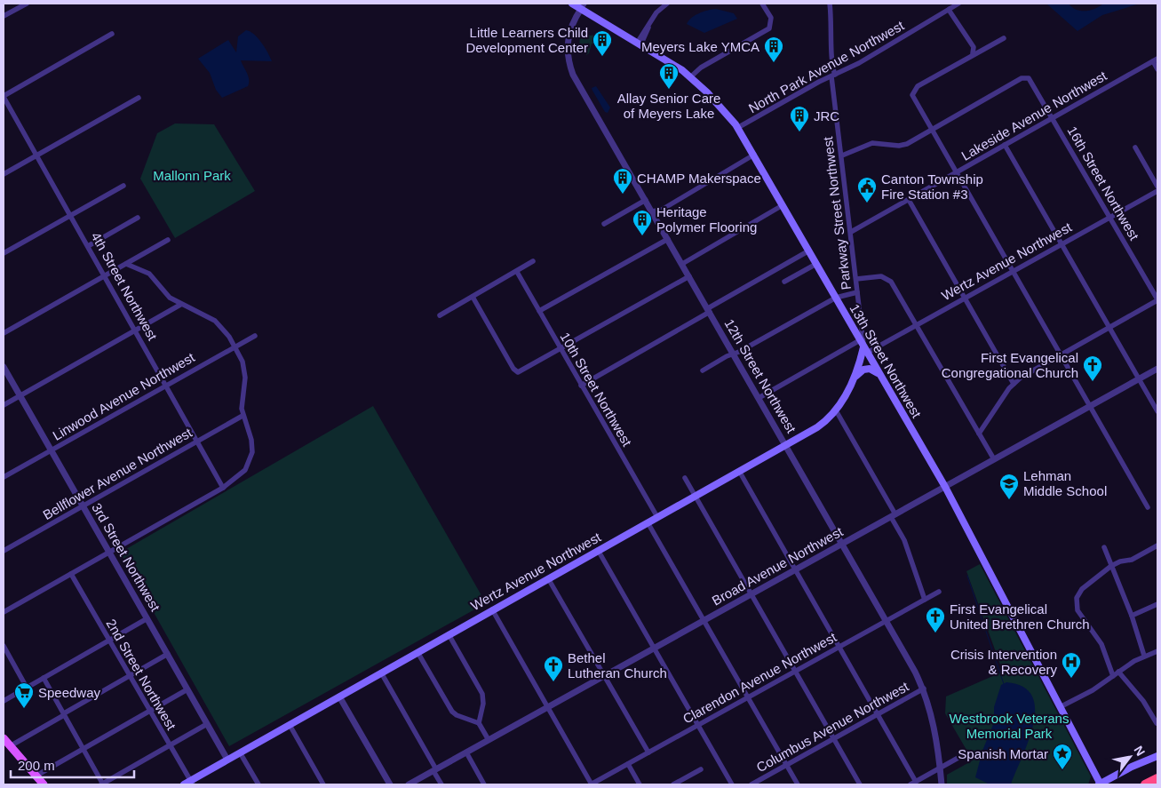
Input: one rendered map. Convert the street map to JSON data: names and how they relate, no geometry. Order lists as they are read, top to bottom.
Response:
{
  "streets": {
    "main road": ["Wertz Avenue Northwest", "13th Street Northwest"],
    "street": [
      "North Park Avenue Northwest",
      "Lakeside Avenue Northwest",
      "16th Street Northwest",
      "Parkway Street Northwest",
      "4th Street Northwest",
      "12th Street Northwest",
      "10th Street Northwest",
      "Linwood Avenue Northwest",
      "Bellflower Avenue Northwest",
      "3rd Street Northwest",
      "Broad Avenue Northwest",
      "2nd Street Northwest",
      "Clarendon Avenue Northwest",
      "Columbus Avenue Northwest"
    ]
  },
  "crossings": [
    ["North Park Avenue Northwest", "Parkway Street Northwest"],
    ["North Park Avenue Northwest", "13th Street Northwest"],
    ["Lakeside Avenue Northwest", "16th Street Northwest"],
    ["Lakeside Avenue Northwest", "Parkway Street Northwest"],
    ["16th Street Northwest", "Wertz Avenue Northwest"],
    ["Parkway Street Northwest", "Wertz Avenue Northwest"],
    ["Parkway Street Northwest", "13th Street Northwest"],
    ["Wertz Avenue Northwest", "13th Street Northwest"],
    ["Wertz Avenue Northwest", "12th Street Northwest"],
    ["Wertz Avenue Northwest", "10th Street Northwest"],
    ["Wertz Avenue Northwest", "3rd Street Northwest"],
    ["Wertz Avenue Northwest", "2nd Street Northwest"],
    ["4th Street Northwest", "Linwood Avenue Northwest"],
    ["4th Street Northwest", "Bellflower Avenue Northwest"],
    ["13th Street Northwest", "12th Street Northwest"],
    ["13th Street Northwest", "Broad Avenue Northwest"],
    ["12th Street Northwest", "Broad Avenue Northwest"],
    ["12th Street Northwest", "Clarendon Avenue Northwest"],
    ["12th Street Northwest", "Columbus Avenue Northwest"],
    ["Linwood Avenue Northwest", "3rd Street Northwest"],
    ["Bellflower Avenue Northwest", "3rd Street Northwest"]
  ],
  "parks": ["Mallonn Park", "Westbrook Veterans Memorial Park"],
  "places": {
    "building": [
      "Little Learners Child Development Center",
      "Meyers Lake YMCA",
      "Allay Senior Care of Meyers Lake",
      "JRC",
      "CHAMP Makerspace",
      "Heritage Polymer Flooring"
    ],
    "public building": ["Canton Township Fire Station #3"],
    "church": ["First Evangelical Congregational Church", "First Evangelical United Brethren Church", "Bethel Lutheran Church"],
    "school or university": ["Lehman Middle School"],
    "hospital": ["Crisis Intervention & Recovery"],
    "supermarket": ["Speedway"],
    "place": ["Spanish Mortar"]
  },
  "scale_bar": "200 m",
  "north": "top right"
}
